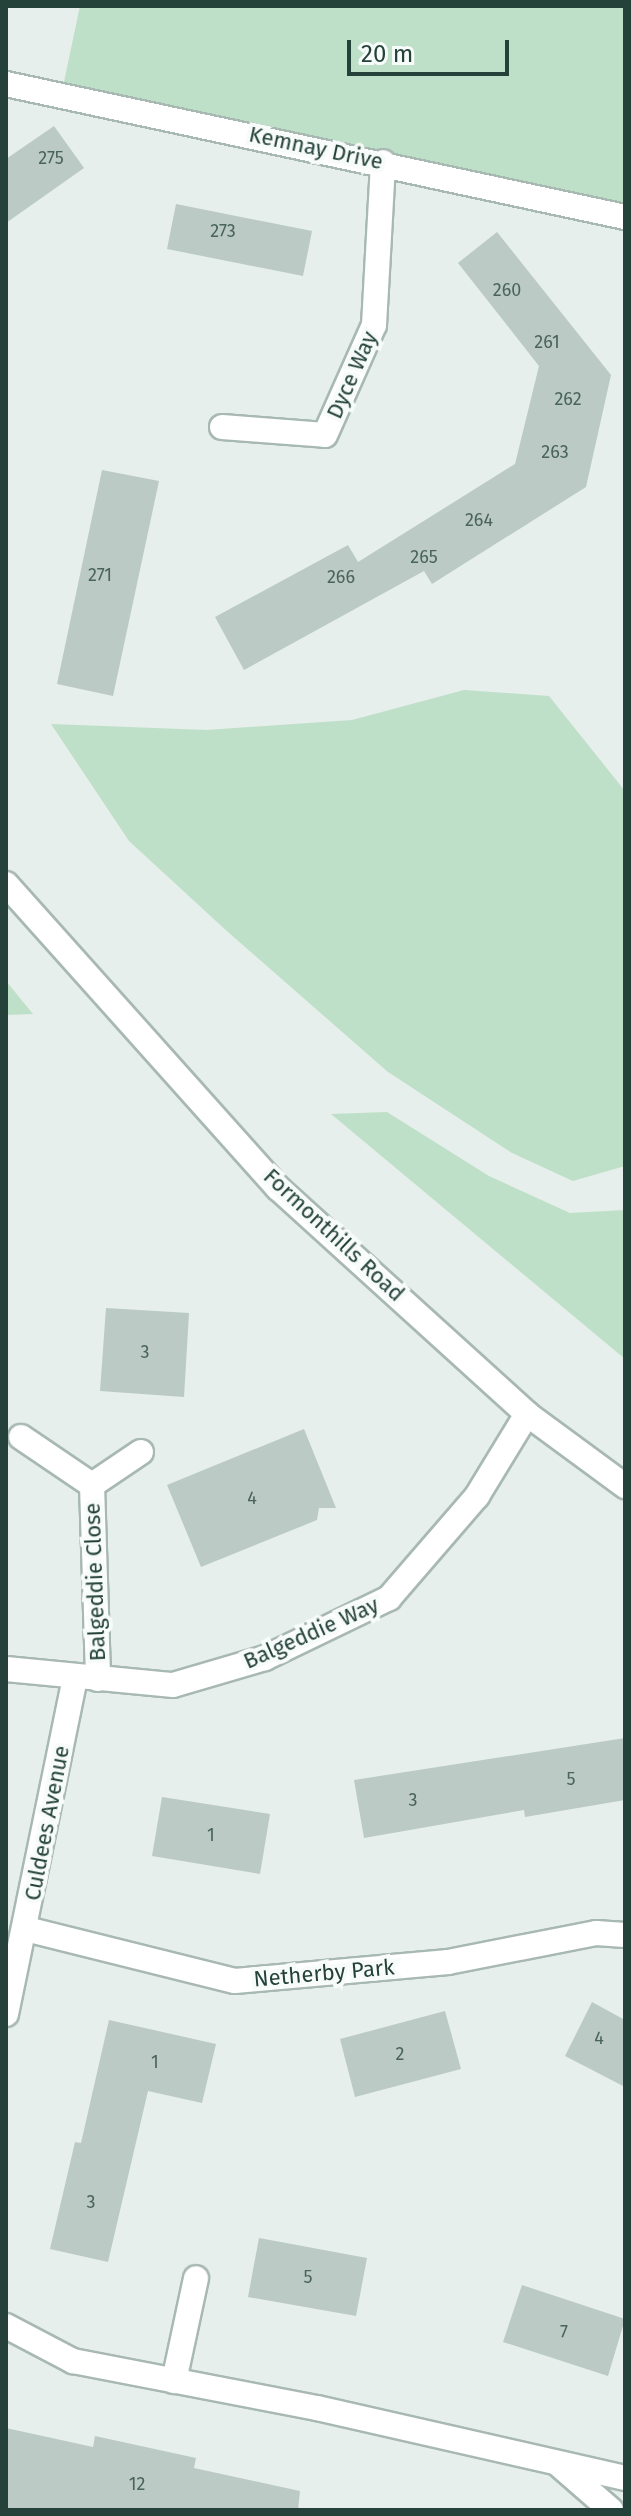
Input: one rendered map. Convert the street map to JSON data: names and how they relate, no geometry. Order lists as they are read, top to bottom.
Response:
{
  "streets": {
    "street": [
      "Kemnay Drive",
      "Dyce Way",
      "Formonthills Road",
      "Balgeddie Close",
      "Balgeddie Way",
      "Culdees Avenue",
      "Netherby Park"
    ]
  },
  "crossings": [
    ["Kemnay Drive", "Dyce Way"],
    ["Formonthills Road", "Balgeddie Way"],
    ["Balgeddie Close", "Balgeddie Way"],
    ["Balgeddie Close", "Culdees Avenue"],
    ["Balgeddie Way", "Culdees Avenue"],
    ["Culdees Avenue", "Netherby Park"]
  ],
  "house_numbers": [
    "275",
    "273",
    "260",
    "261",
    "262",
    "263",
    "264",
    "265",
    "271",
    "266",
    "3",
    "4",
    "5",
    "3",
    "1",
    "4",
    "2",
    "1",
    "3",
    "5",
    "7",
    "12"
  ],
  "scale_bar": "20 m"
}
